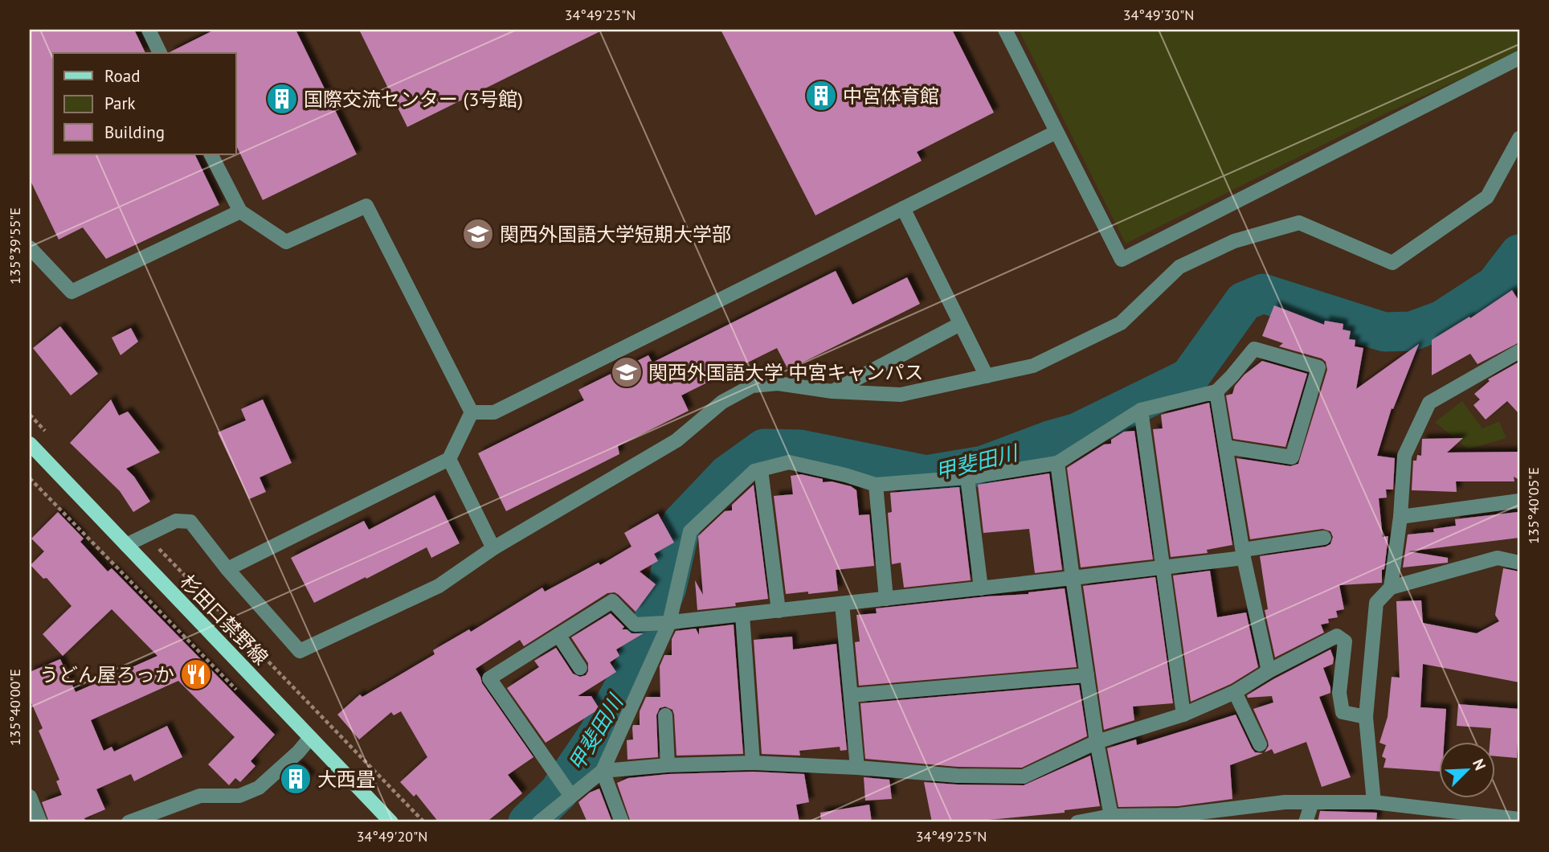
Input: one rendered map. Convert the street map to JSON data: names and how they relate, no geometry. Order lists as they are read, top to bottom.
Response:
{
  "streets": {
    "main road": ["杉田口禁野線"]
  },
  "water": ["甲斐田川"],
  "places": {
    "building": ["中宮体育館", "国際交流センター (3号館)", "大西畳"],
    "school or university": ["関西外国語大学短期大学部", "関西外国語大学 中宮キャンパス"],
    "restaurant": ["うどん屋ろっか"]
  },
  "legend": ["Road", "Park", "Building"],
  "north": "top right",
  "coordinates": [
    "34°49'25\"N",
    "34°49'30\"N",
    "135°39'55\"E",
    "135°40'05\"E",
    "135°40'00\"E",
    "34°49'20\"N"
  ]
}
